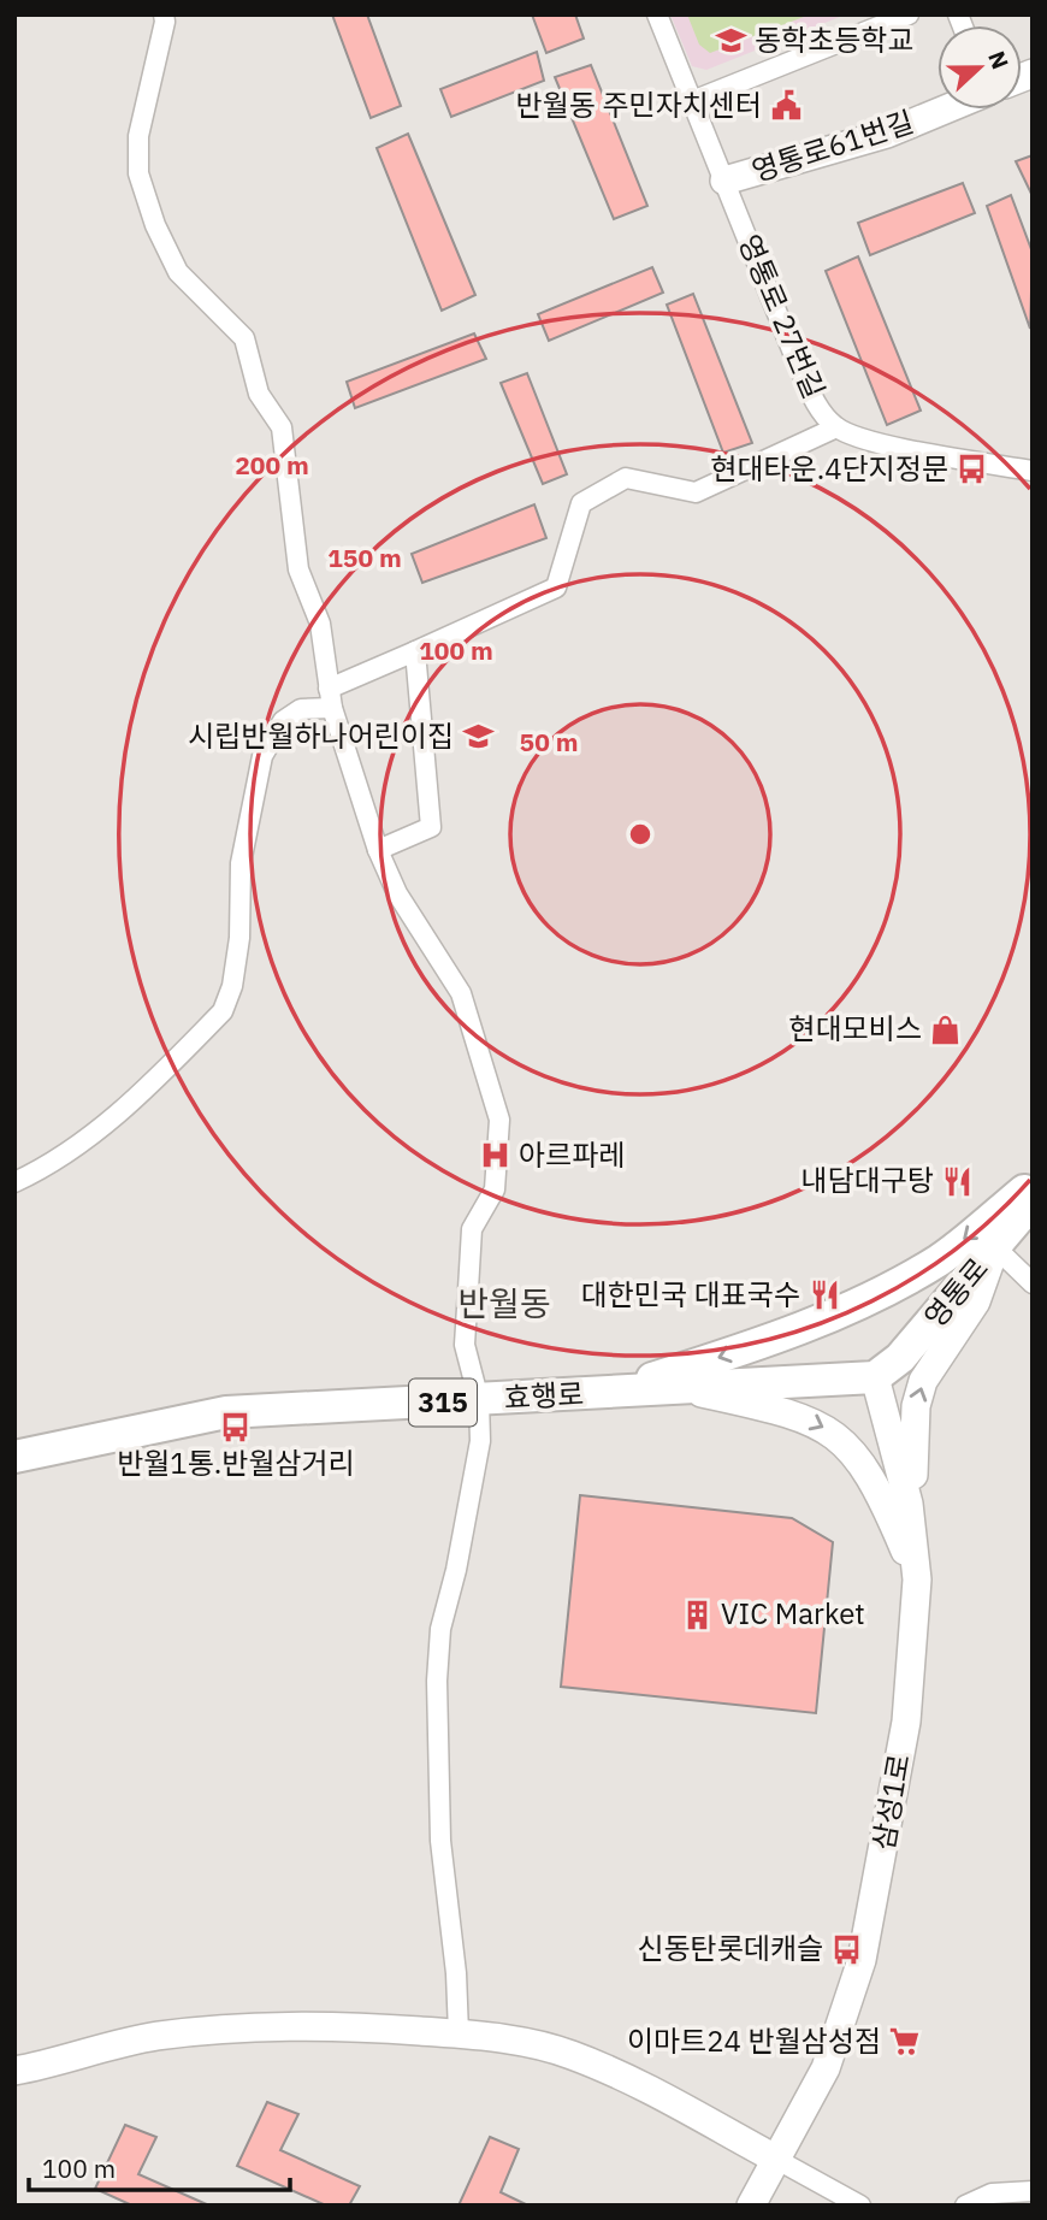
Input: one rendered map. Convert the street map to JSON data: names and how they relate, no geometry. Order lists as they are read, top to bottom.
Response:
{
  "streets": {
    "main road": [
      "영통로61번길",
      "영통로",
      "효행로",
      "315",
      "삼성1로"
    ],
    "street": ["영통로 27번길"]
  },
  "crossings": [
    ["영통로61번길", "영통로 27번길"],
    ["영통로", "효행로"],
    ["영통로", "삼성1로"],
    ["효행로", "315"],
    ["효행로", "삼성1로"]
  ],
  "districts": ["반월동"],
  "places": {
    "school or university": ["동학초등학교", "시립반월하나어린이집"],
    "public building": ["반월동 주민자치센터"],
    "bus stop": ["현대타운.4단지정문", "반월1통.반월삼거리", "신동탄롯데캐슬"],
    "shop": ["현대모비스"],
    "hospital": ["아르파레"],
    "restaurant": ["내담대구탕", "대한민국 대표국수"],
    "building": ["VIC Market"],
    "supermarket": ["이마트24 반월삼성점"]
  },
  "scale_bar": "100 m",
  "north": "right",
  "rings": [
    "200 m",
    "150 m",
    "100 m",
    "50 m"
  ]
}
